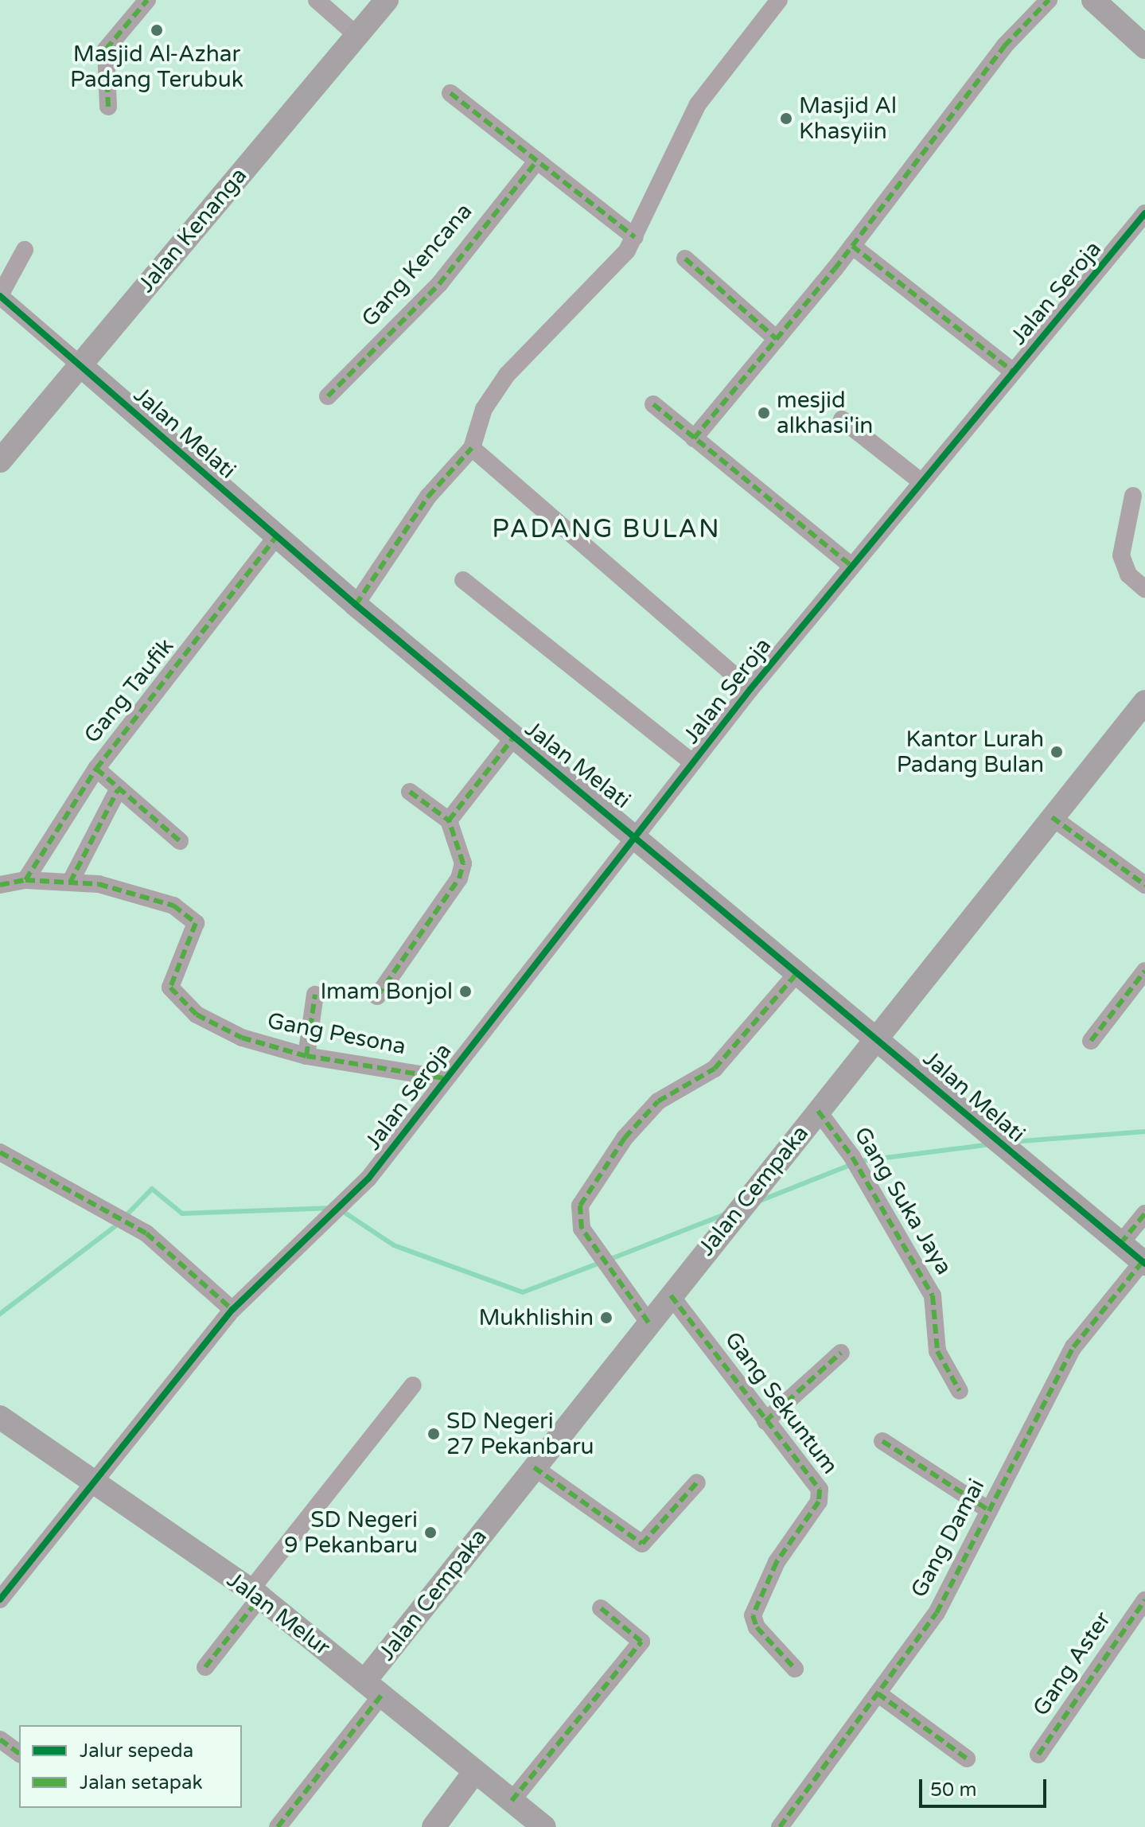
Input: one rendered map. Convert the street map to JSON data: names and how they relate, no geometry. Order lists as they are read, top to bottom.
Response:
{
  "streets": {
    "street": [
      "Jalan Kenanga",
      "Gang Kencana",
      "Jalan Seroja",
      "Jalan Melati",
      "Gang Taufik",
      "Gang Pesona",
      "Jalan Cempaka",
      "Gang Suka Jaya",
      "Gang Sekuntum",
      "Gang Damai",
      "Jalan Melur",
      "Gang Aster"
    ]
  },
  "crossings": [
    ["Jalan Kenanga", "Jalan Melati"],
    ["Jalan Seroja", "Jalan Melati"],
    ["Jalan Seroja", "Gang Pesona"],
    ["Jalan Melati", "Gang Taufik"],
    ["Jalan Melati", "Jalan Cempaka"],
    ["Jalan Melati", "Gang Damai"],
    ["Gang Taufik", "Gang Pesona"],
    ["Jalan Cempaka", "Gang Suka Jaya"],
    ["Jalan Cempaka", "Gang Sekuntum"],
    ["Jalan Cempaka", "Jalan Melur"]
  ],
  "districts": ["PADANG BULAN"],
  "places": [
    "Masjid Al-Azhar Padang Terubuk",
    "Masjid Al Khasyiin",
    "mesjid alkhasi'in",
    "Kantor Lurah Padang Bulan",
    "Imam Bonjol",
    "Mukhlishin",
    "SD Negeri 27 Pekanbaru",
    "SD Negeri 9 Pekanbaru"
  ],
  "legend": ["Jalur sepeda", "Jalan setapak"],
  "scale_bar": "50 m"
}
